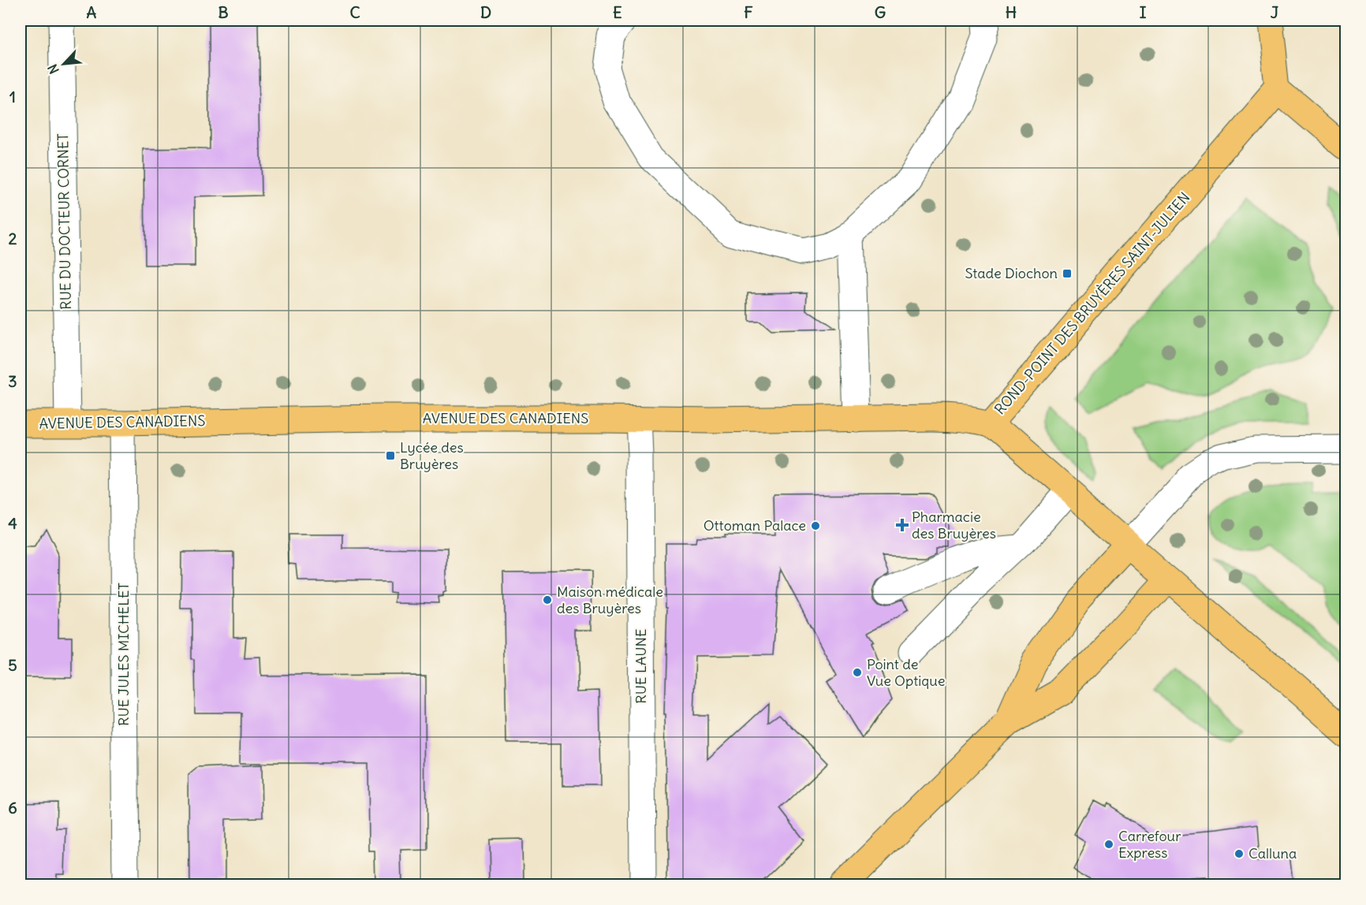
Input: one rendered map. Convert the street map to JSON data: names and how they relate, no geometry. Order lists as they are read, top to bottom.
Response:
{
  "streets": {
    "main road": ["ROND-POINT DES BRUYÈRES SAINT-JULIEN", "AVENUE DES CANADIENS"],
    "street": ["RUE DU DOCTEUR CORNET", "RUE JULES MICHELET", "RUE LAUNE"]
  },
  "crossings": [
    ["RUE DU DOCTEUR CORNET", "AVENUE DES CANADIENS"],
    ["ROND-POINT DES BRUYÈRES SAINT-JULIEN", "AVENUE DES CANADIENS"],
    ["AVENUE DES CANADIENS", "RUE JULES MICHELET"],
    ["AVENUE DES CANADIENS", "RUE LAUNE"]
  ],
  "places": {
    "transit": ["Stade Diochon", "Lycée des Bruyères"],
    "health": ["Pharmacie des Bruyères"],
    "other": [
      "Ottoman Palace",
      "Maison médicale des Bruyères",
      "Point de Vue Optique",
      "Carrefour Express",
      "Calluna"
    ]
  },
  "north": "bottom left",
  "grid": {
    "columns": [
      "A",
      "B",
      "C",
      "D",
      "E",
      "F",
      "G",
      "H",
      "I",
      "J"
    ],
    "rows": [
      "1",
      "2",
      "3",
      "4",
      "5",
      "6"
    ]
  }
}
